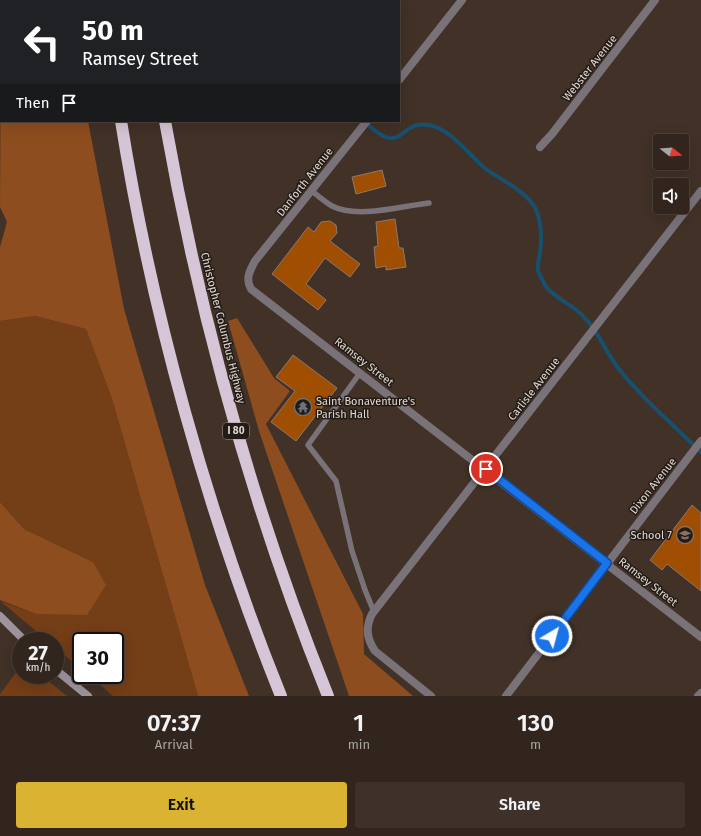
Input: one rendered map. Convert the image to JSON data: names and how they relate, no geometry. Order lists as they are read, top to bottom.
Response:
{
  "streets": {
    "highway": ["Christopher Columbus Highway", "I 80"],
    "street": [
      "Webster Avenue",
      "Danforth Avenue",
      "Ramsey Street",
      "Carlisle Avenue",
      "Dixon Avenue"
    ]
  },
  "crossings": [
    ["Danforth Avenue", "Ramsey Street"],
    ["Ramsey Street", "Carlisle Avenue"],
    ["Ramsey Street", "Dixon Avenue"]
  ],
  "places": {
    "temple": ["Saint Bonaventure's Parish Hall"],
    "school or university": ["School 7"]
  },
  "north": "right",
  "page": {
    "turn": ["50 m", "Ramsey Street"],
    "then": "Then",
    "speed": "27 km/h",
    "limit": "30",
    "eta": [
      "07:37",
      "Arrival",
      "1",
      "min",
      "130",
      "m"
    ],
    "buttons": ["Exit", "Share"]
  }
}
